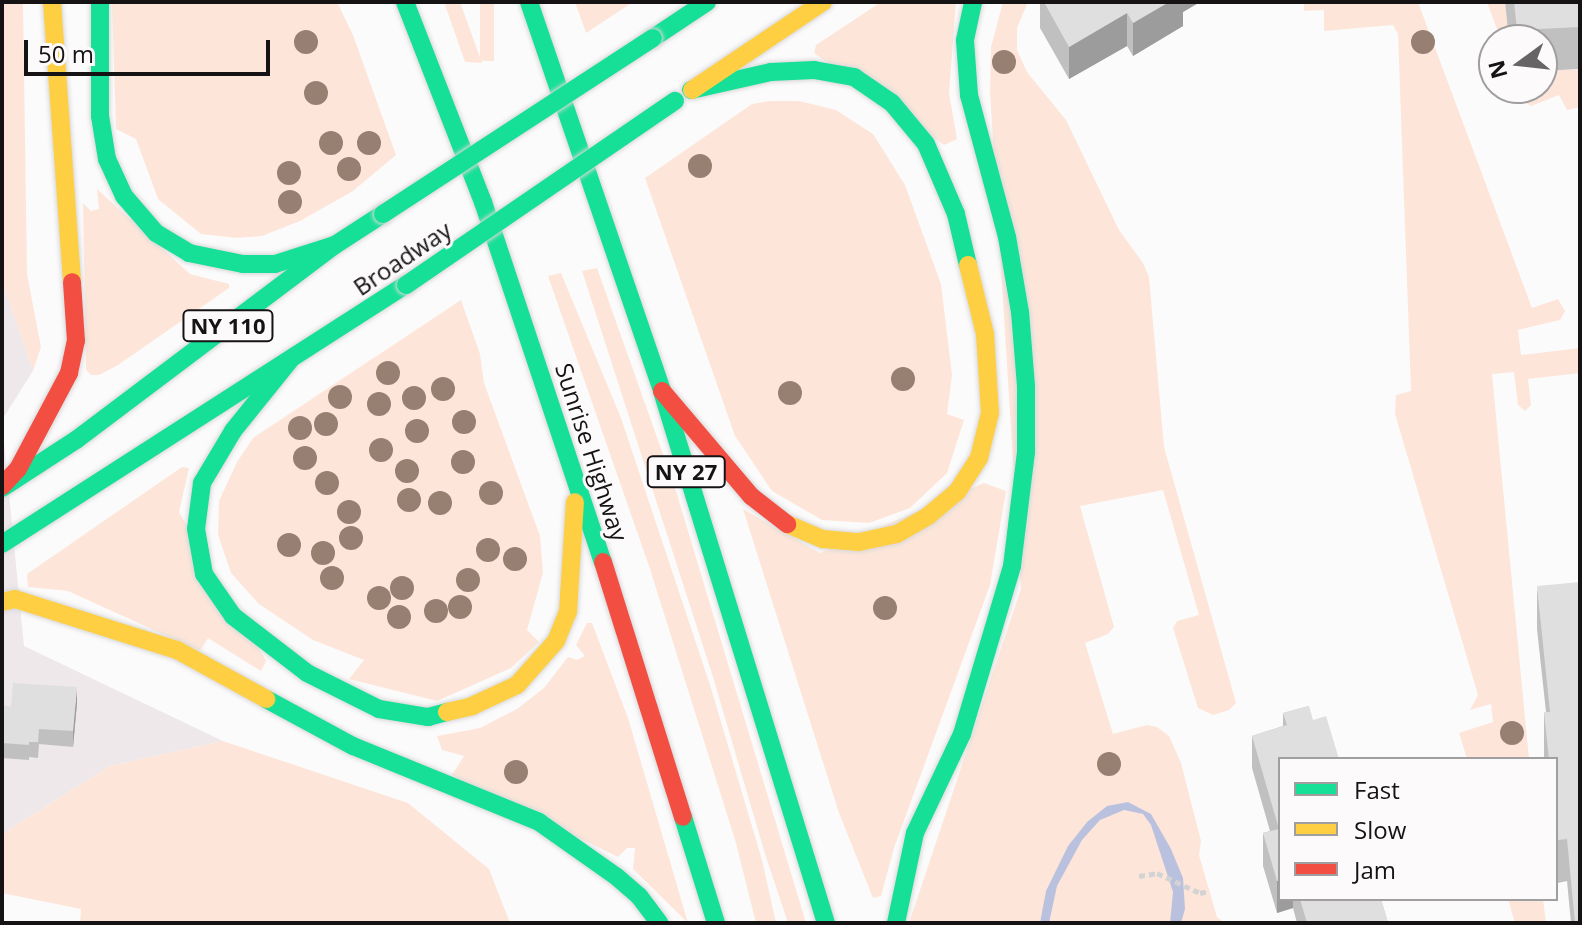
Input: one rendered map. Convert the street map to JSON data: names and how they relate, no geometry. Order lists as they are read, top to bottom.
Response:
{
  "streets": {
    "main road": [
      "Broadway",
      "NY 110",
      "Sunrise Highway",
      "NY 27"
    ]
  },
  "legend": ["Fast", "Slow", "Jam"],
  "scale_bar": "50 m",
  "north": "left"
}
